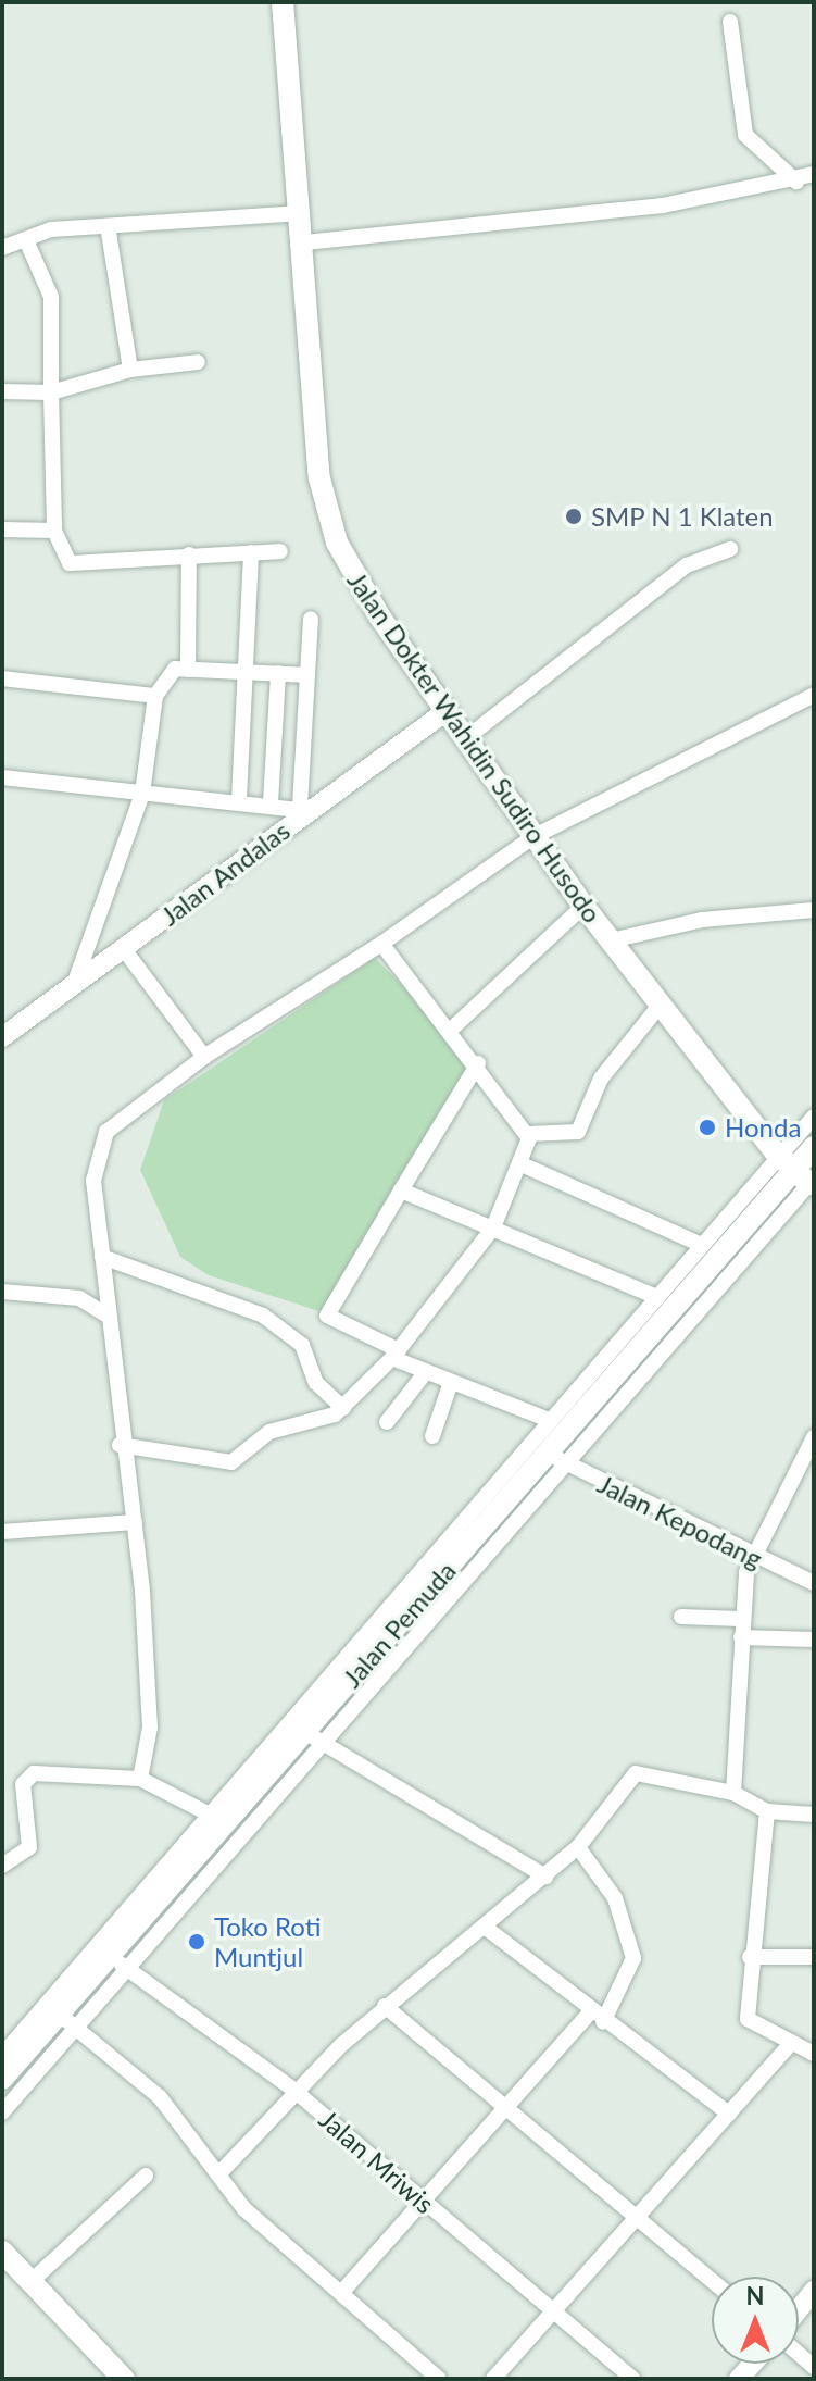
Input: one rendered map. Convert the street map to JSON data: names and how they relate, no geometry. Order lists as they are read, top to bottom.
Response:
{
  "streets": {
    "main road": ["Jalan Dokter Wahidin Sudiro Husodo", "Jalan Pemuda"],
    "street": ["Jalan Andalas", "Jalan Kepodang", "Jalan Mriwis"]
  },
  "crossings": [
    ["Jalan Dokter Wahidin Sudiro Husodo", "Jalan Andalas"],
    ["Jalan Dokter Wahidin Sudiro Husodo", "Jalan Pemuda"],
    ["Jalan Kepodang", "Jalan Pemuda"],
    ["Jalan Pemuda", "Jalan Mriwis"]
  ],
  "places": ["SMP N 1 Klaten", "Honda", "Toko Roti Muntjul"],
  "north": "top"
}
